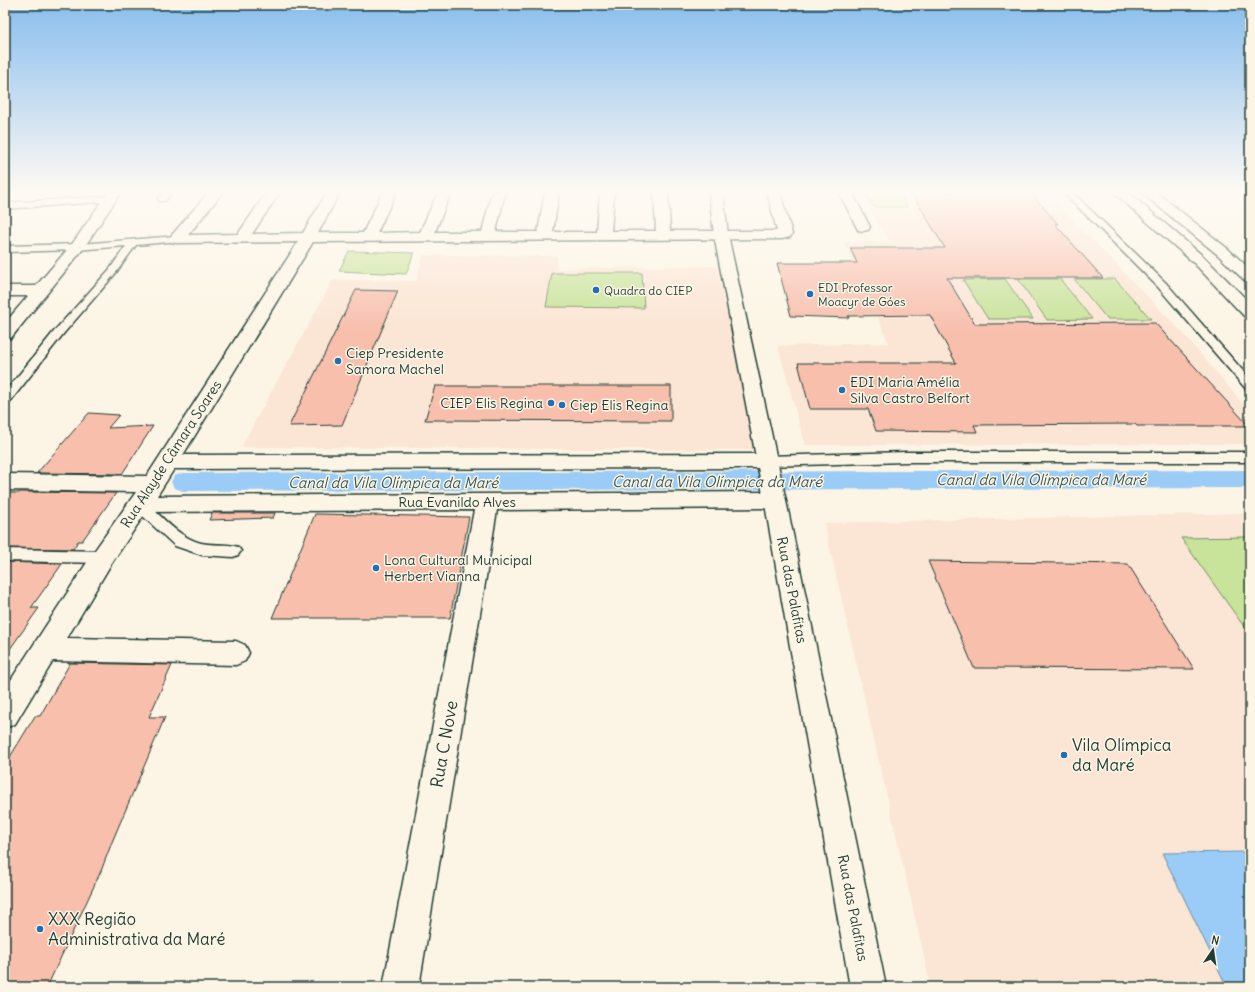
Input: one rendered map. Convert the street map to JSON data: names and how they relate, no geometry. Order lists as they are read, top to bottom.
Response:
{
  "streets": {
    "main road": [
      "Rua Alayde Câmara Soares",
      "Rua Evanildo Alves",
      "Rua das Palafitas",
      "Rua C Nove"
    ]
  },
  "crossings": [
    ["Rua Alayde Câmara Soares", "Rua Evanildo Alves"],
    ["Rua Evanildo Alves", "Rua das Palafitas"],
    ["Rua Evanildo Alves", "Rua C Nove"]
  ],
  "water": ["Canal da Vila Olímpica da Maré"],
  "places": [
    "Quadra do CIEP",
    "EDI Professor Moacyr de Góes",
    "Ciep Presidente Samora Machel",
    "EDI Maria Amélia Silva Castro Belfort",
    "CIEP Elis Regina",
    "Ciep Elis Regina",
    "Lona Cultural Municipal Herbert Vianna",
    "Vila Olímpica da Maré",
    "XXX Região Administrativa da Maré"
  ],
  "north": "top"
}
